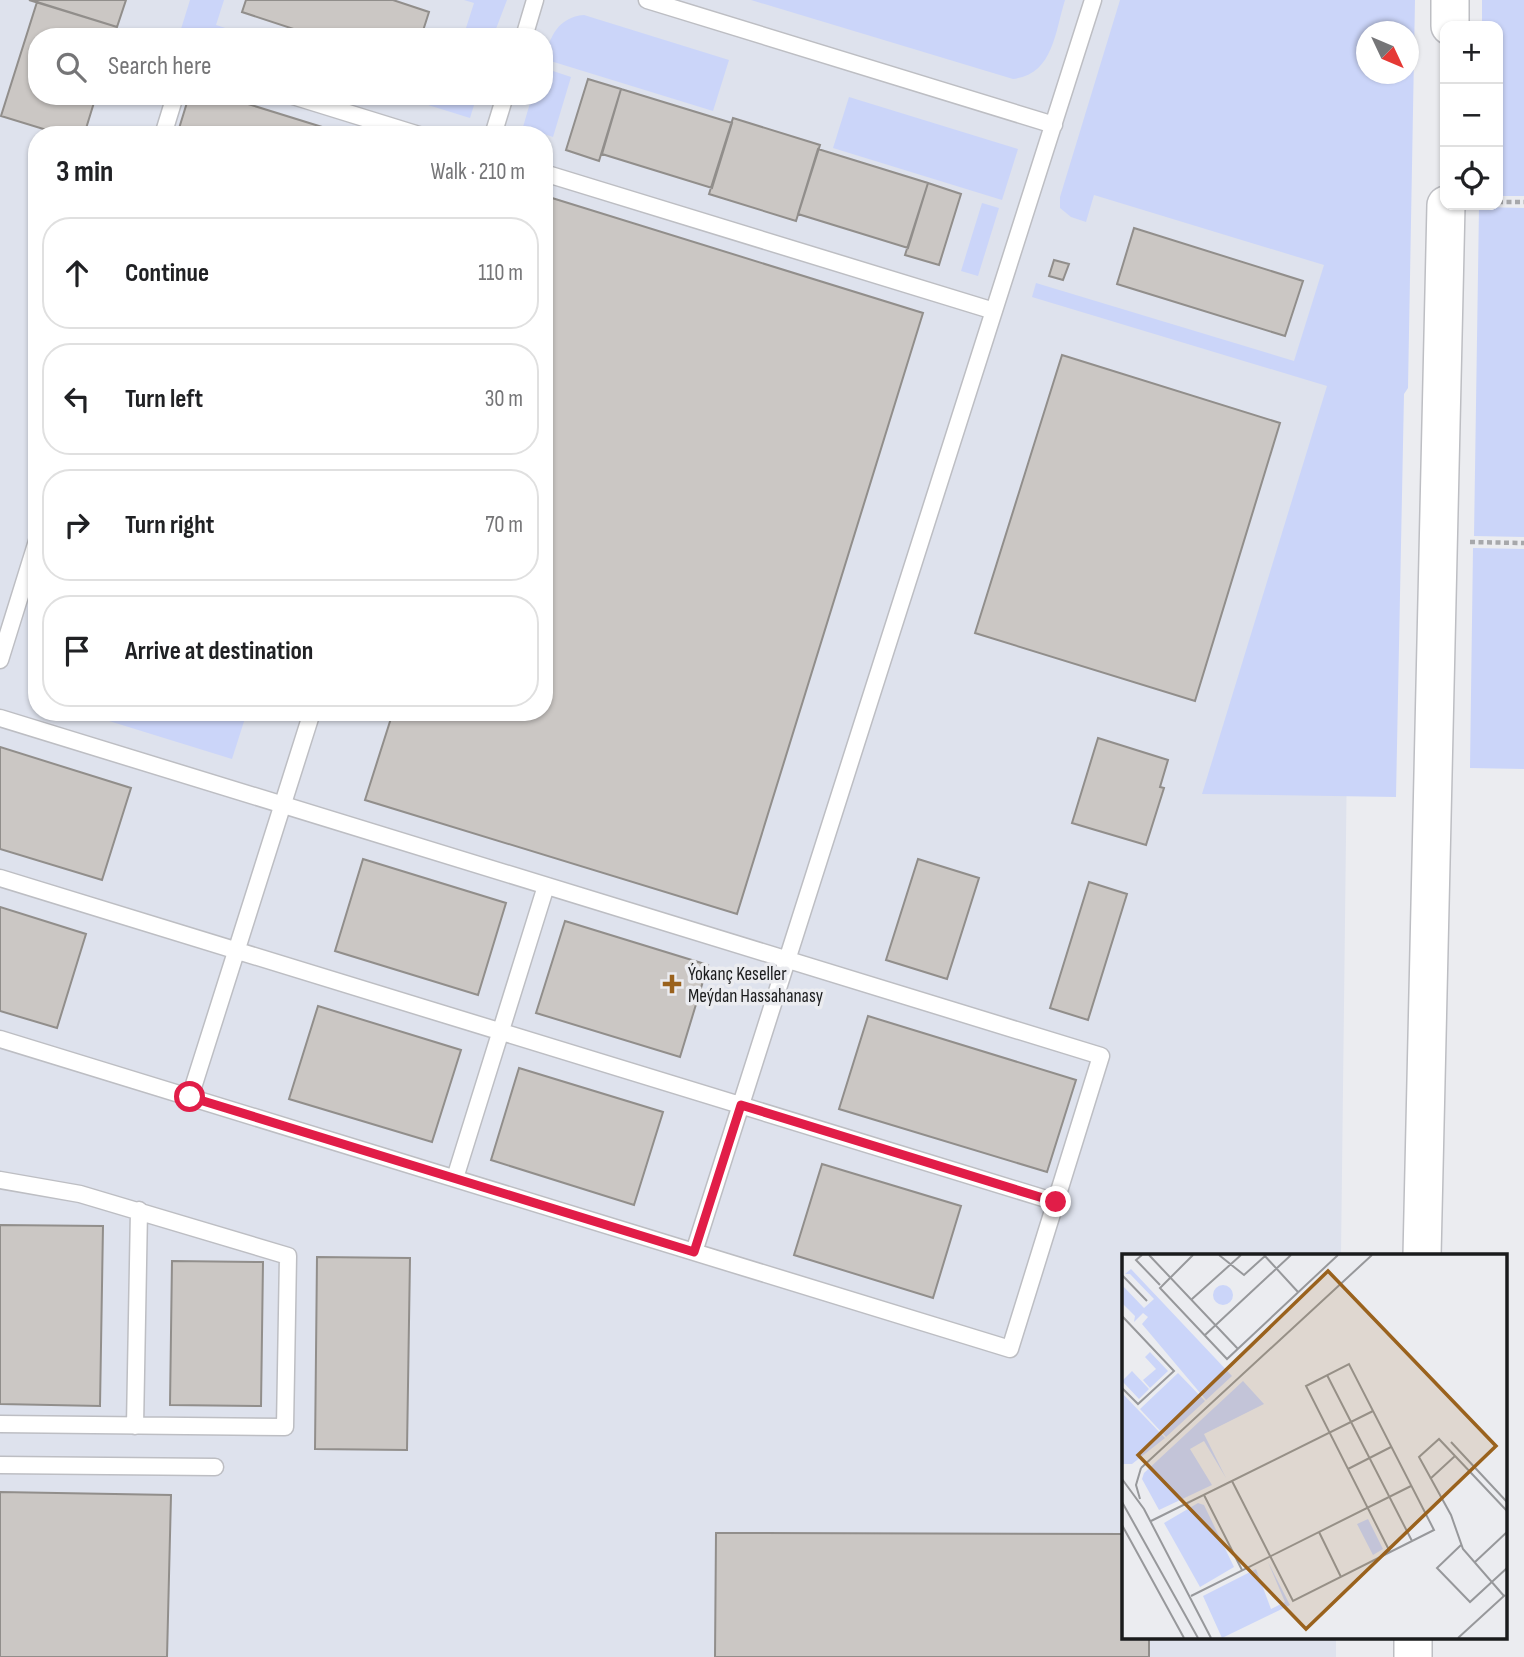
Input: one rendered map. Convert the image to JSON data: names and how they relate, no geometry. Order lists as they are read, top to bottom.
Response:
{
  "places": {
    "health": ["Ýokanç Keseller Meýdan Hassahanasy"]
  },
  "north": "bottom right",
  "page": {
    "map_buttons": ["+", "−"],
    "search": "Search here",
    "heading": ["3 min", "Walk · 210 m"],
    "list": [
      ["Continue", "110 m"],
      ["Turn left", "30 m"],
      ["Turn right", "70 m"],
      "Arrive at destination"
    ]
  }
}
